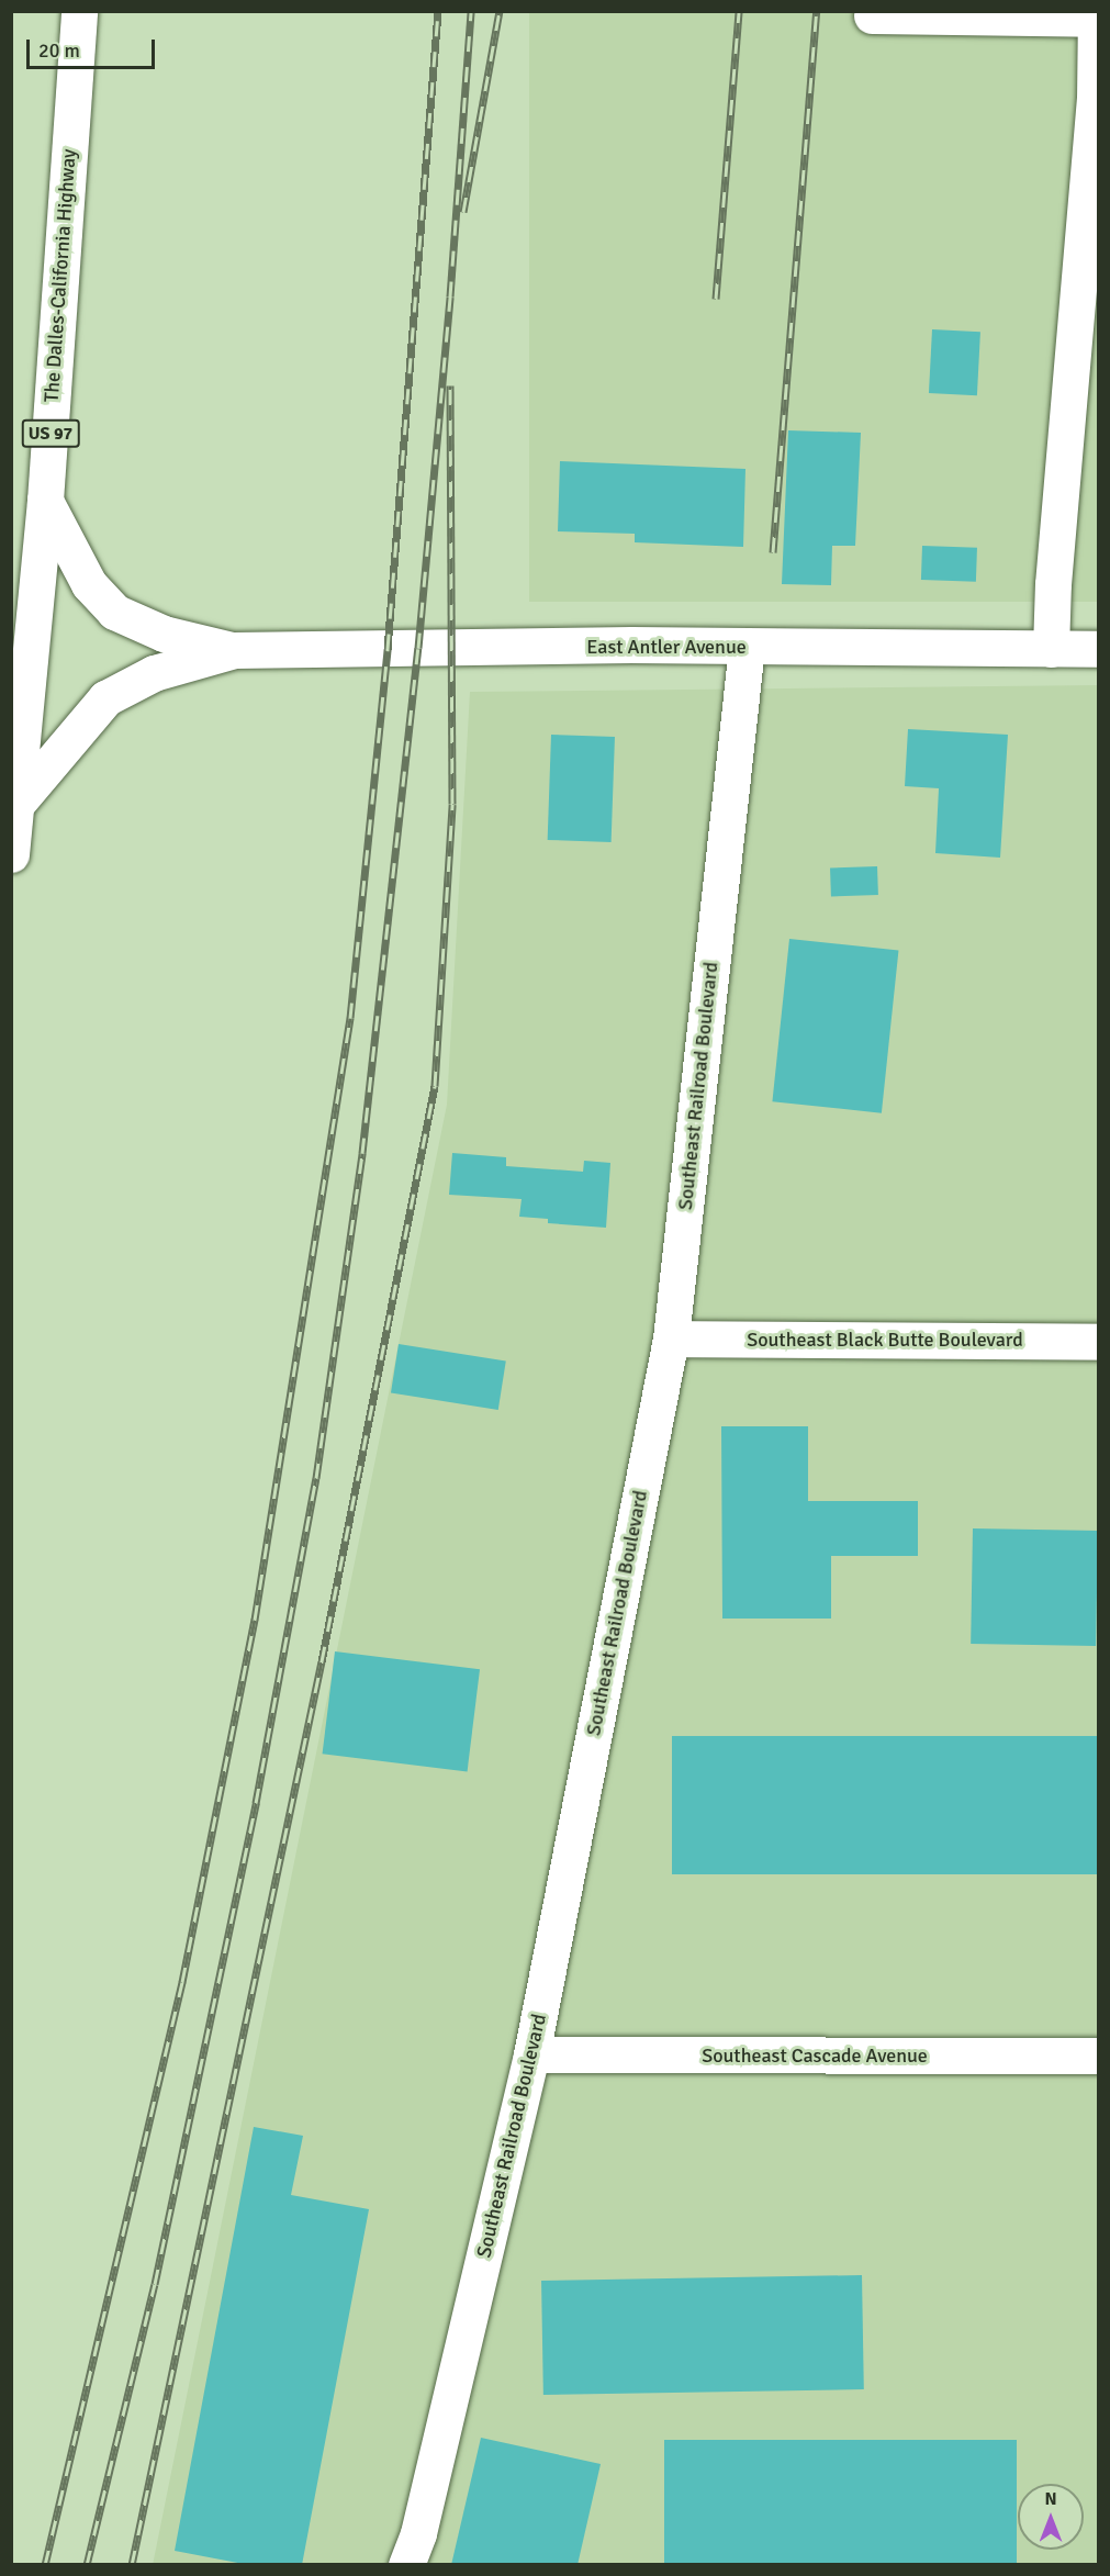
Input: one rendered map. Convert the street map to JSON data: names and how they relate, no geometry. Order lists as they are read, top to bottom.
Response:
{
  "streets": {
    "main road": [
      "The Dalles-California Highway",
      "US 97",
      "East Antler Avenue",
      "Southeast Railroad Boulevard",
      "Southeast Black Butte Boulevard",
      "Southeast Cascade Avenue"
    ]
  },
  "crossings": [
    ["East Antler Avenue", "Southeast Railroad Boulevard"],
    ["Southeast Railroad Boulevard", "Southeast Black Butte Boulevard"],
    ["Southeast Railroad Boulevard", "Southeast Cascade Avenue"]
  ],
  "scale_bar": "20 m",
  "north": "top"
}
